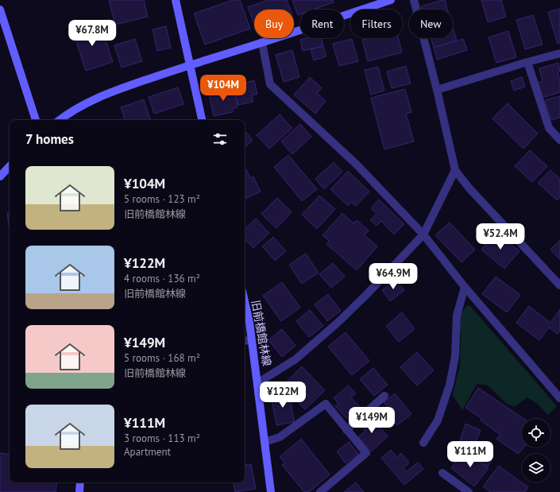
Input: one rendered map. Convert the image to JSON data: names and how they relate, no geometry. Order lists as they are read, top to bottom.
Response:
{
  "streets": {
    "street": ["旧前橋館林線"]
  },
  "page": {
    "chip": [
      "Buy",
      "Rent",
      "Filters",
      "New"
    ],
    "price": [
      "¥67.8M",
      "¥104M",
      "¥52.4M",
      "¥64.9M",
      "¥122M",
      "¥149M",
      "¥111M"
    ],
    "heading": "7 homes",
    "list": [
      {
        "name": "¥104M",
        "note": "5 rooms · 123 m² · 旧前橋館林線"
      },
      {
        "name": "¥122M",
        "note": "4 rooms · 136 m² · 旧前橋館林線"
      },
      {
        "name": "¥149M",
        "note": "5 rooms · 168 m² · 旧前橋館林線"
      },
      {
        "name": "¥111M",
        "note": "3 rooms · 113 m² · Apartment"
      }
    ]
  }
}
